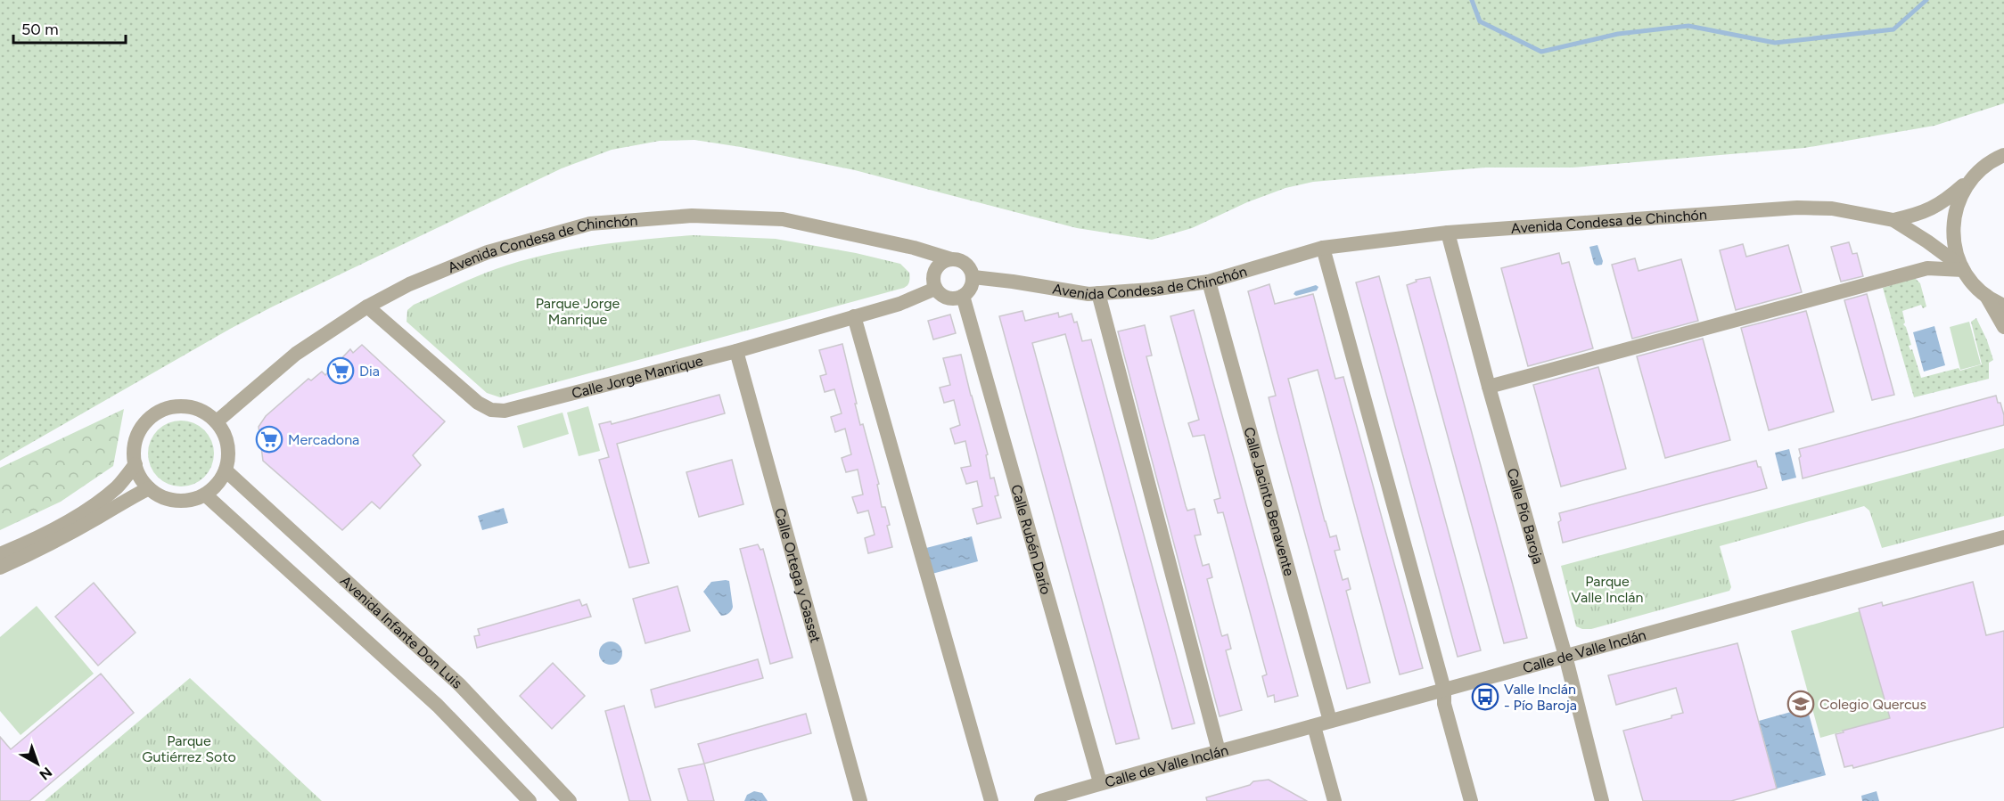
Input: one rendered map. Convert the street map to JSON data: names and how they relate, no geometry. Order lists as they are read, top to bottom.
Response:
{
  "streets": {
    "street": [
      "Avenida Condesa de Chinchón",
      "Calle Jorge Manrique",
      "Calle Jacinto Benavente",
      "Calle Pío Baroja",
      "Calle Rubén Darío",
      "Calle Ortega y Gasset",
      "Avenida Infante Don Luis",
      "Calle de Valle Inclán"
    ]
  },
  "crossings": [
    ["Avenida Condesa de Chinchón", "Calle Jorge Manrique"],
    ["Avenida Condesa de Chinchón", "Calle Jacinto Benavente"],
    ["Avenida Condesa de Chinchón", "Calle Pío Baroja"],
    ["Avenida Condesa de Chinchón", "Calle Rubén Darío"],
    ["Avenida Condesa de Chinchón", "Avenida Infante Don Luis"],
    ["Calle Jorge Manrique", "Calle Rubén Darío"],
    ["Calle Jorge Manrique", "Calle Ortega y Gasset"],
    ["Calle Jacinto Benavente", "Calle de Valle Inclán"],
    ["Calle Pío Baroja", "Calle de Valle Inclán"],
    ["Calle Rubén Darío", "Calle de Valle Inclán"]
  ],
  "parks": ["Parque Jorge Manrique", "Parque Valle Inclán", "Parque Gutiérrez Soto"],
  "places": {
    "supermarket": ["Dia", "Mercadona"],
    "bus stop": ["Valle Inclán - Pío Baroja"],
    "school or university": ["Colegio Quercus"]
  },
  "scale_bar": "50 m",
  "north": "bottom right"
}
